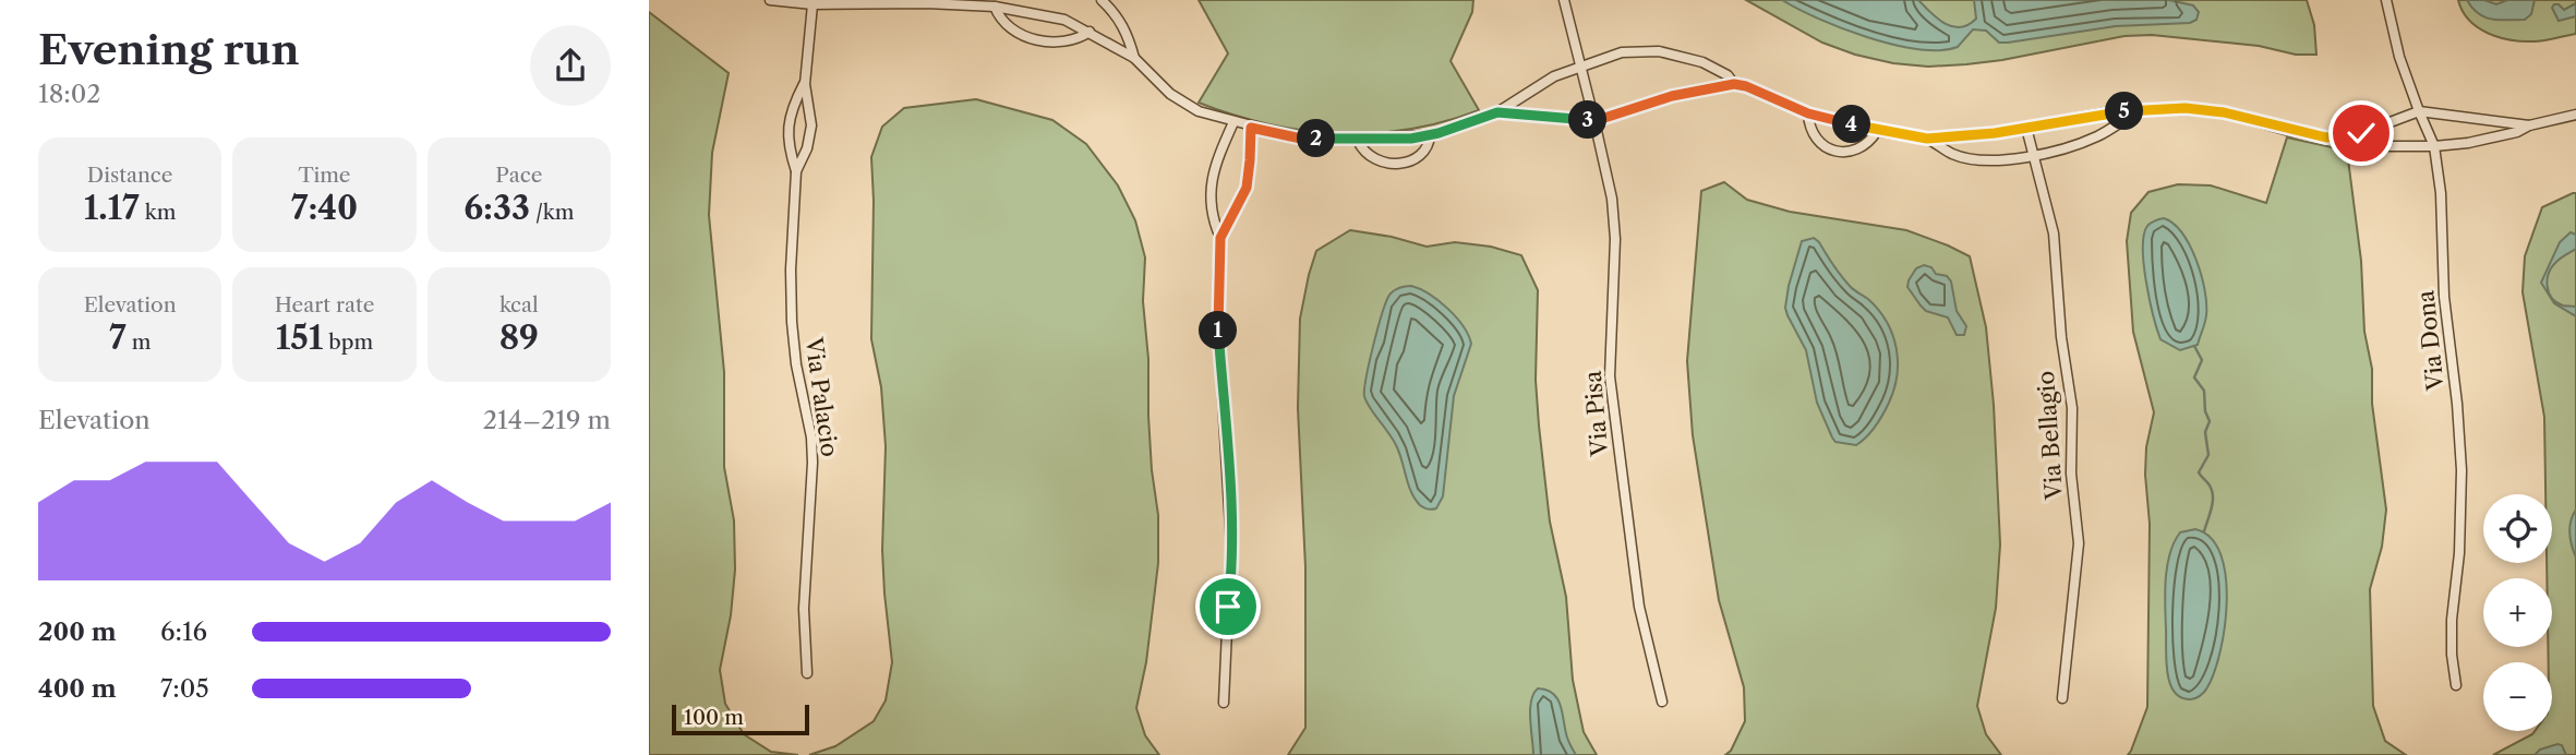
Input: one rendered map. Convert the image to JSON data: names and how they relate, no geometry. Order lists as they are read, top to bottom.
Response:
{
  "streets": {
    "street": [
      "Via Dona",
      "Via Palacio",
      "Via Pisa",
      "Via Bellagio"
    ]
  },
  "scale_bar": "100 m",
  "page": {
    "heading": ["Evening run", "18:02"],
    "pins": [
      "5",
      "3",
      "4",
      "2",
      "1"
    ],
    "stats": [
      ["Distance", "1.17 km"],
      ["Time", "7:40"],
      ["Pace", "6:33 /km"],
      ["Elevation", "7 m"],
      ["Heart rate", "151 bpm"],
      ["kcal", "89"]
    ],
    "chart": ["Elevation", "214–219 m"],
    "map_buttons": ["+", "−"],
    "list": [
      {
        "name": "200 m",
        "note": "6:16"
      },
      {
        "name": "400 m",
        "note": "7:05"
      }
    ],
    "scale": "100 m"
  }
}
